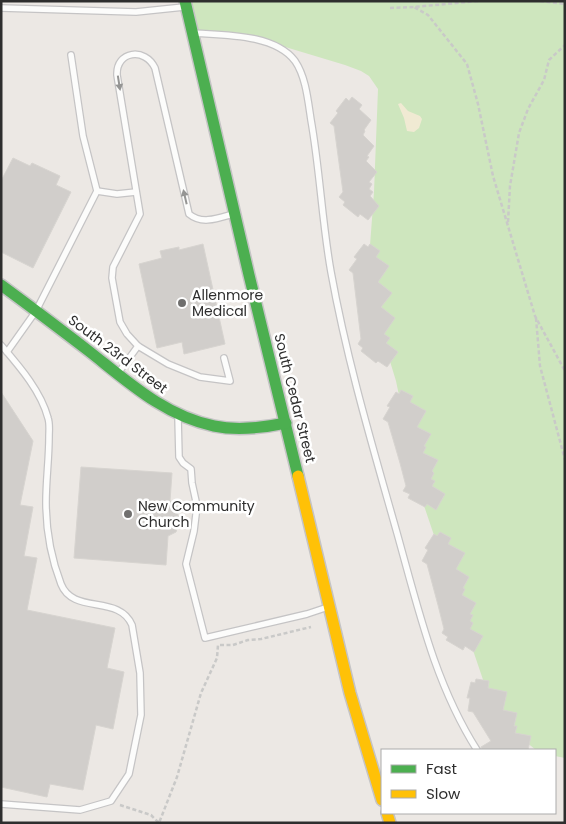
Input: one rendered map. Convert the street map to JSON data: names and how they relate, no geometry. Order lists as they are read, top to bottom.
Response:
{
  "streets": {
    "main road": ["South 23rd Street", "South Cedar Street"]
  },
  "crossings": [
    ["South 23rd Street", "South Cedar Street"]
  ],
  "places": ["Allenmore Medical", "New Community Church"],
  "legend": ["Fast", "Slow"]
}
